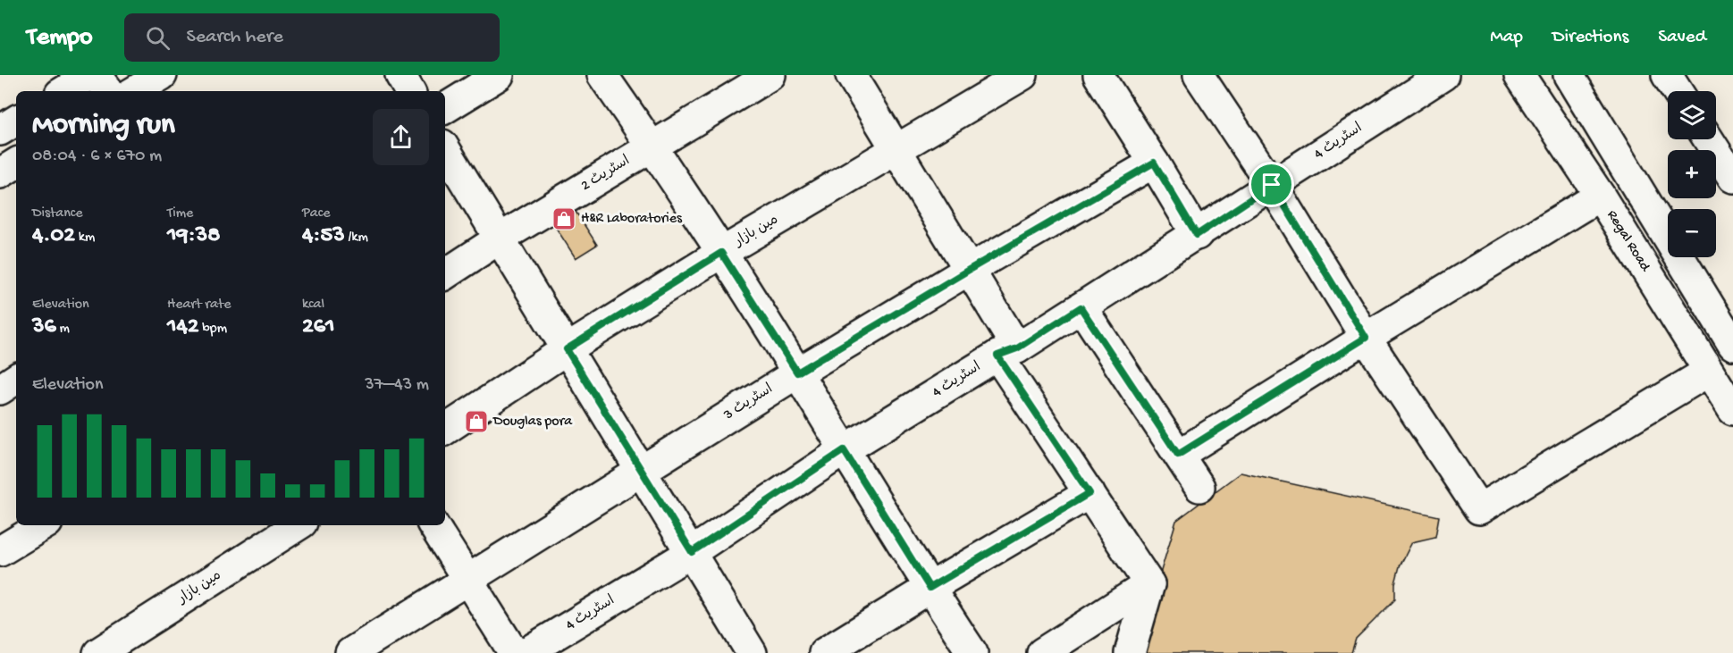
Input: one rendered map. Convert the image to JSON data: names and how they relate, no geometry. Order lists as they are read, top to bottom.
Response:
{
  "streets": {
    "street": [
      "اسٹریٹ 4",
      "اسٹریٹ 2",
      "مین بازار",
      "Regal Road",
      "اسٹریٹ 3"
    ]
  },
  "places": {
    "shop": ["H&R Laboratories", "Douglas pora"]
  },
  "page": {
    "header": "Tempo",
    "search": "Search here",
    "nav": ["Map", "Directions", "Saved"],
    "map_buttons": ["+", "−"],
    "heading": ["Morning run", "08:04 · 6 × 670 m"],
    "stats": [
      ["Distance", "4.02 km"],
      ["Time", "19:38"],
      ["Pace", "4:53 /km"],
      ["Elevation", "36 m"],
      ["Heart rate", "142 bpm"],
      ["kcal", "261"]
    ],
    "chart": ["Elevation", "37–43 m"]
  }
}
